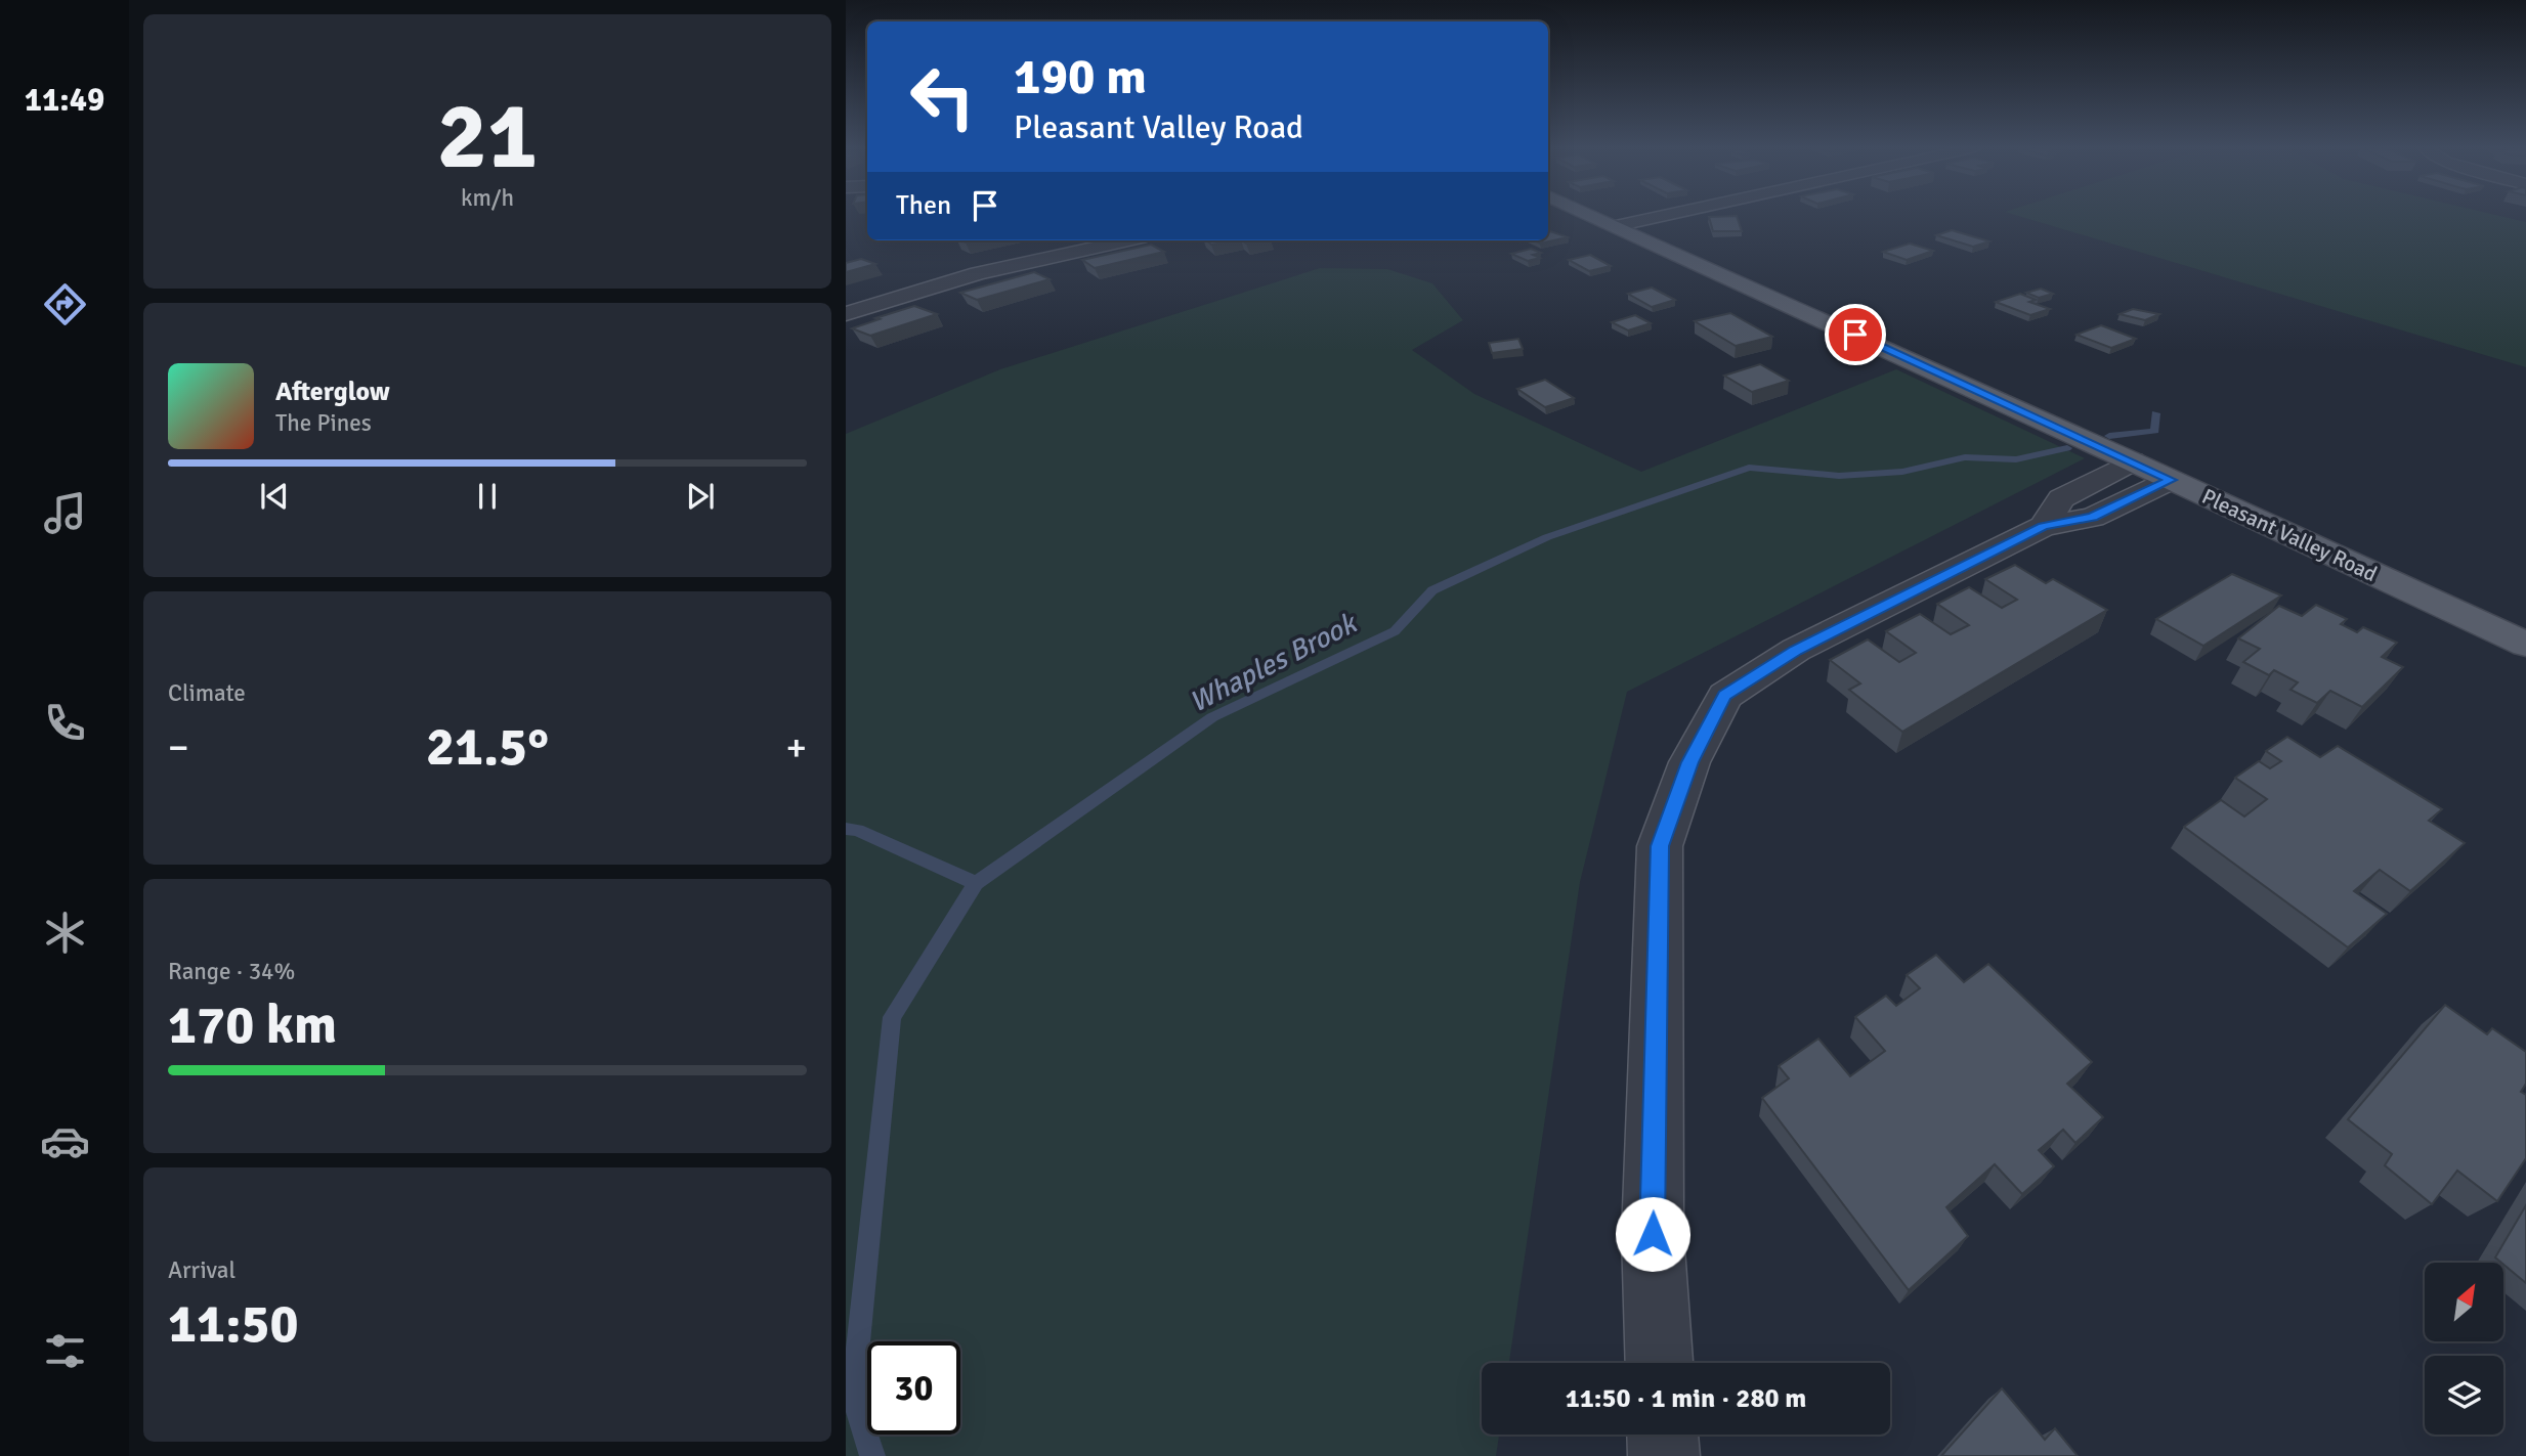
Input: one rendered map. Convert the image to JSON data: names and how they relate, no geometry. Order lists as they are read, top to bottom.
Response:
{
  "streets": {
    "main road": ["Pleasant Valley Road"]
  },
  "water": ["Whaples Brook"],
  "north": "top right",
  "page": {
    "tabs": "11:49",
    "tile": [
      ["21", "km/h"],
      "Climate",
      ["Range · 34%", "170 km"],
      ["Arrival", "11:50"]
    ],
    "turn": ["190 m", "Pleasant Valley Road"],
    "then": "Then",
    "song": ["Afterglow", "The Pines"],
    "heat": ["−", "21.5°", "+"],
    "limit": "30",
    "trip": "11:50 · 1 min · 280 m"
  }
}
